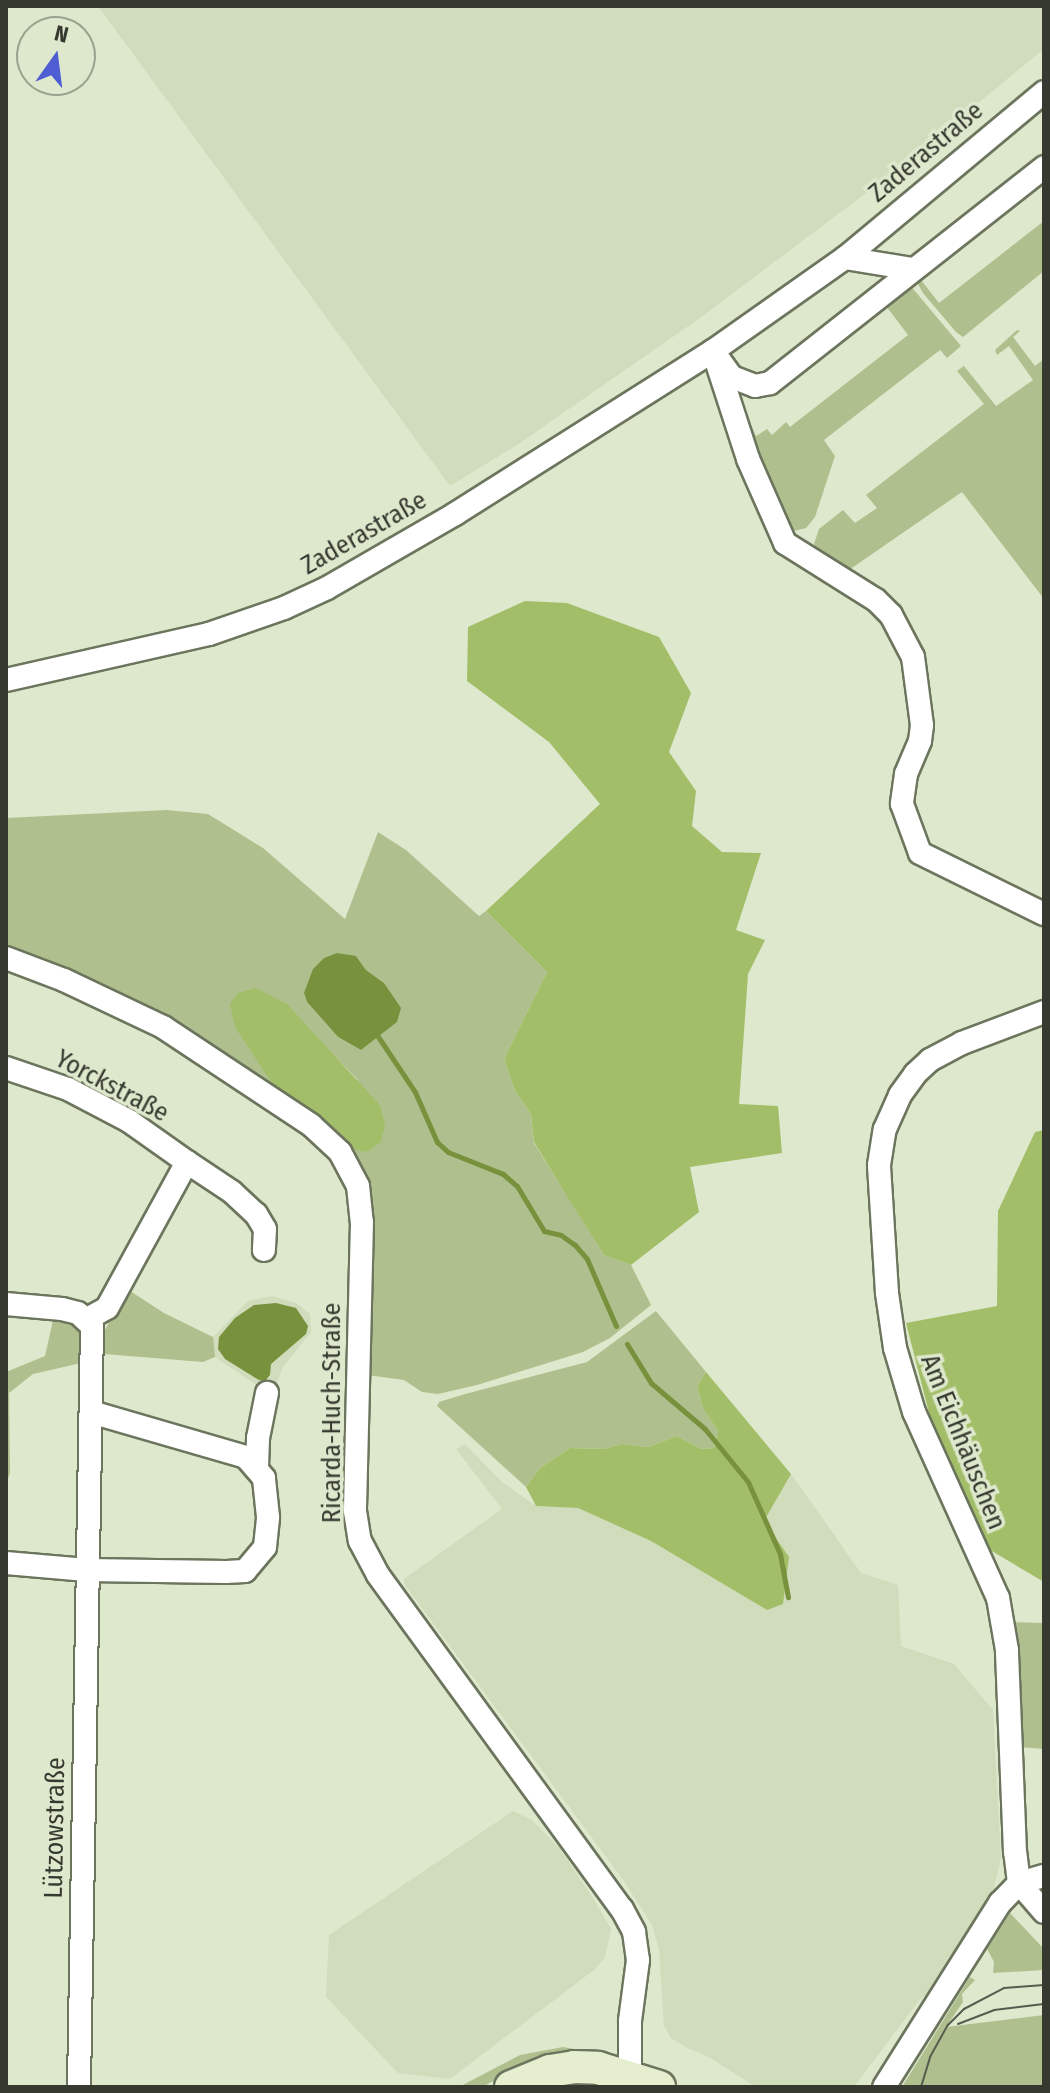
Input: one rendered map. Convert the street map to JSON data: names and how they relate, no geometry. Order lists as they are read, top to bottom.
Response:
{
  "streets": {
    "street": [
      "Zaderastraße",
      "Yorckstraße",
      "Ricarda-Huch-Straße",
      "Am Eichhäuschen",
      "Lützowstraße"
    ]
  },
  "north": "top"
}
